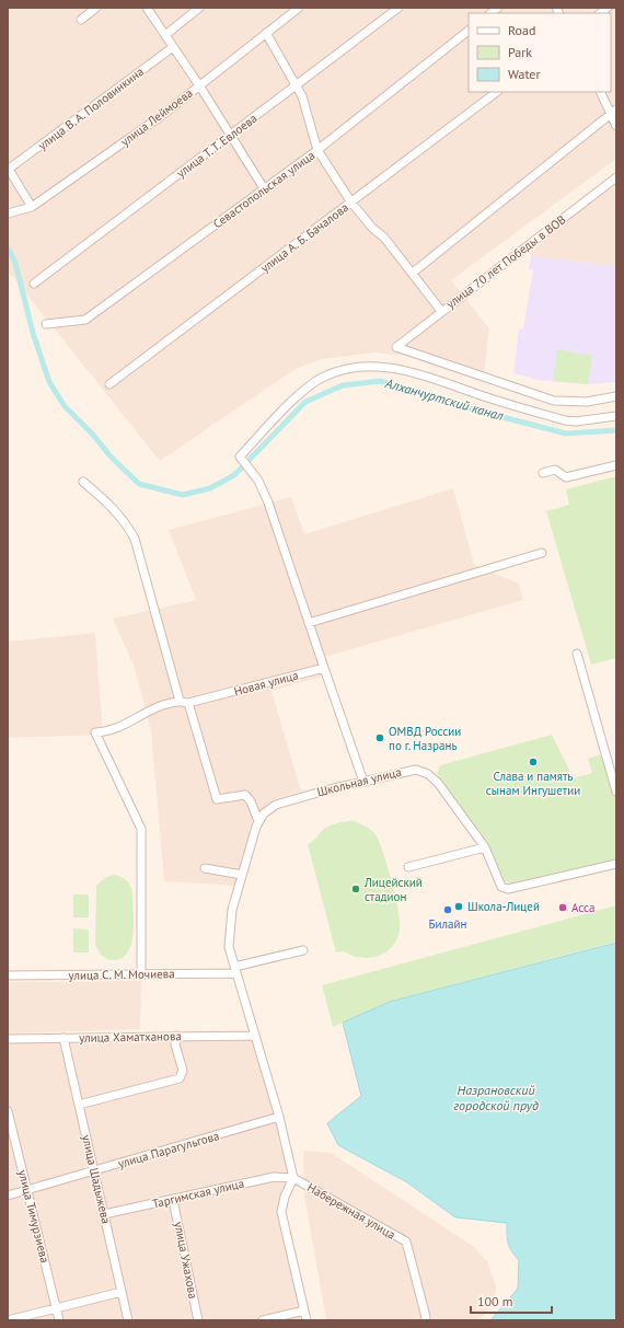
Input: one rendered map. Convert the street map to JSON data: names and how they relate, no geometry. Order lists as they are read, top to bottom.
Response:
{
  "streets": {
    "street": [
      "улица В. А. Половинкина",
      "улица Леймоева",
      "улица Т. Т. Евлоева",
      "Севастопольская улица",
      "улица А. Б. Бачалова",
      "улица 70 лет Победы в ВОВ",
      "Новая улица",
      "Школьная улица",
      "улица С. М. Мочиева",
      "улица Хаматханова",
      "улица Парагульгова",
      "улица Шадыжева",
      "Таргимская улица",
      "Набережная улица",
      "улица Тимурзиева",
      "улица Ужахова"
    ]
  },
  "crossings": [
    ["улица Хаматханова", "улица Шадыжева"],
    ["улица Парагульгова", "улица Шадыжева"],
    ["улица Парагульгова", "улица Тимурзиева"],
    ["улица Шадыжева", "Таргимская улица"],
    ["Таргимская улица", "Набережная улица"],
    ["Таргимская улица", "улица Ужахова"]
  ],
  "water": ["Алханчуртский канал", "Назрановский городской пруд"],
  "places": [
    "ОМВД России по г. Назрань",
    "Слава и память сынам Ингушетии",
    "Лицейский стадион",
    "Школа-Лицей",
    "Асса",
    "Билайн"
  ],
  "legend": ["Road", "Park", "Water"],
  "scale_bar": "100 m"
}
